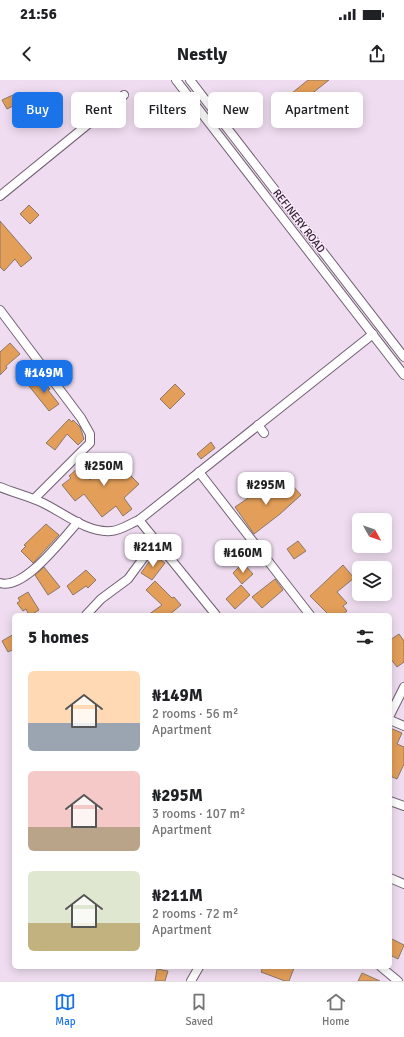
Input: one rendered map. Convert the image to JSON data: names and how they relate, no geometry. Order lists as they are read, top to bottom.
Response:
{
  "streets": {
    "street": ["REFINERY ROAD"]
  },
  "north": "bottom right",
  "page": {
    "status": "21:56",
    "header": "Nestly",
    "chip": [
      "Buy",
      "Rent",
      "Filters",
      "New",
      "Apartment"
    ],
    "price": [
      "₦149M",
      "₦250M",
      "₦295M",
      "₦211M",
      "₦160M"
    ],
    "heading": "5 homes",
    "list": [
      {
        "name": "₦149M",
        "note": "2 rooms · 56 m² · Apartment"
      },
      {
        "name": "₦295M",
        "note": "3 rooms · 107 m² · Apartment"
      },
      {
        "name": "₦211M",
        "note": "2 rooms · 72 m² · Apartment"
      }
    ],
    "tabs": ["Map", "Saved", "Home"]
  }
}
